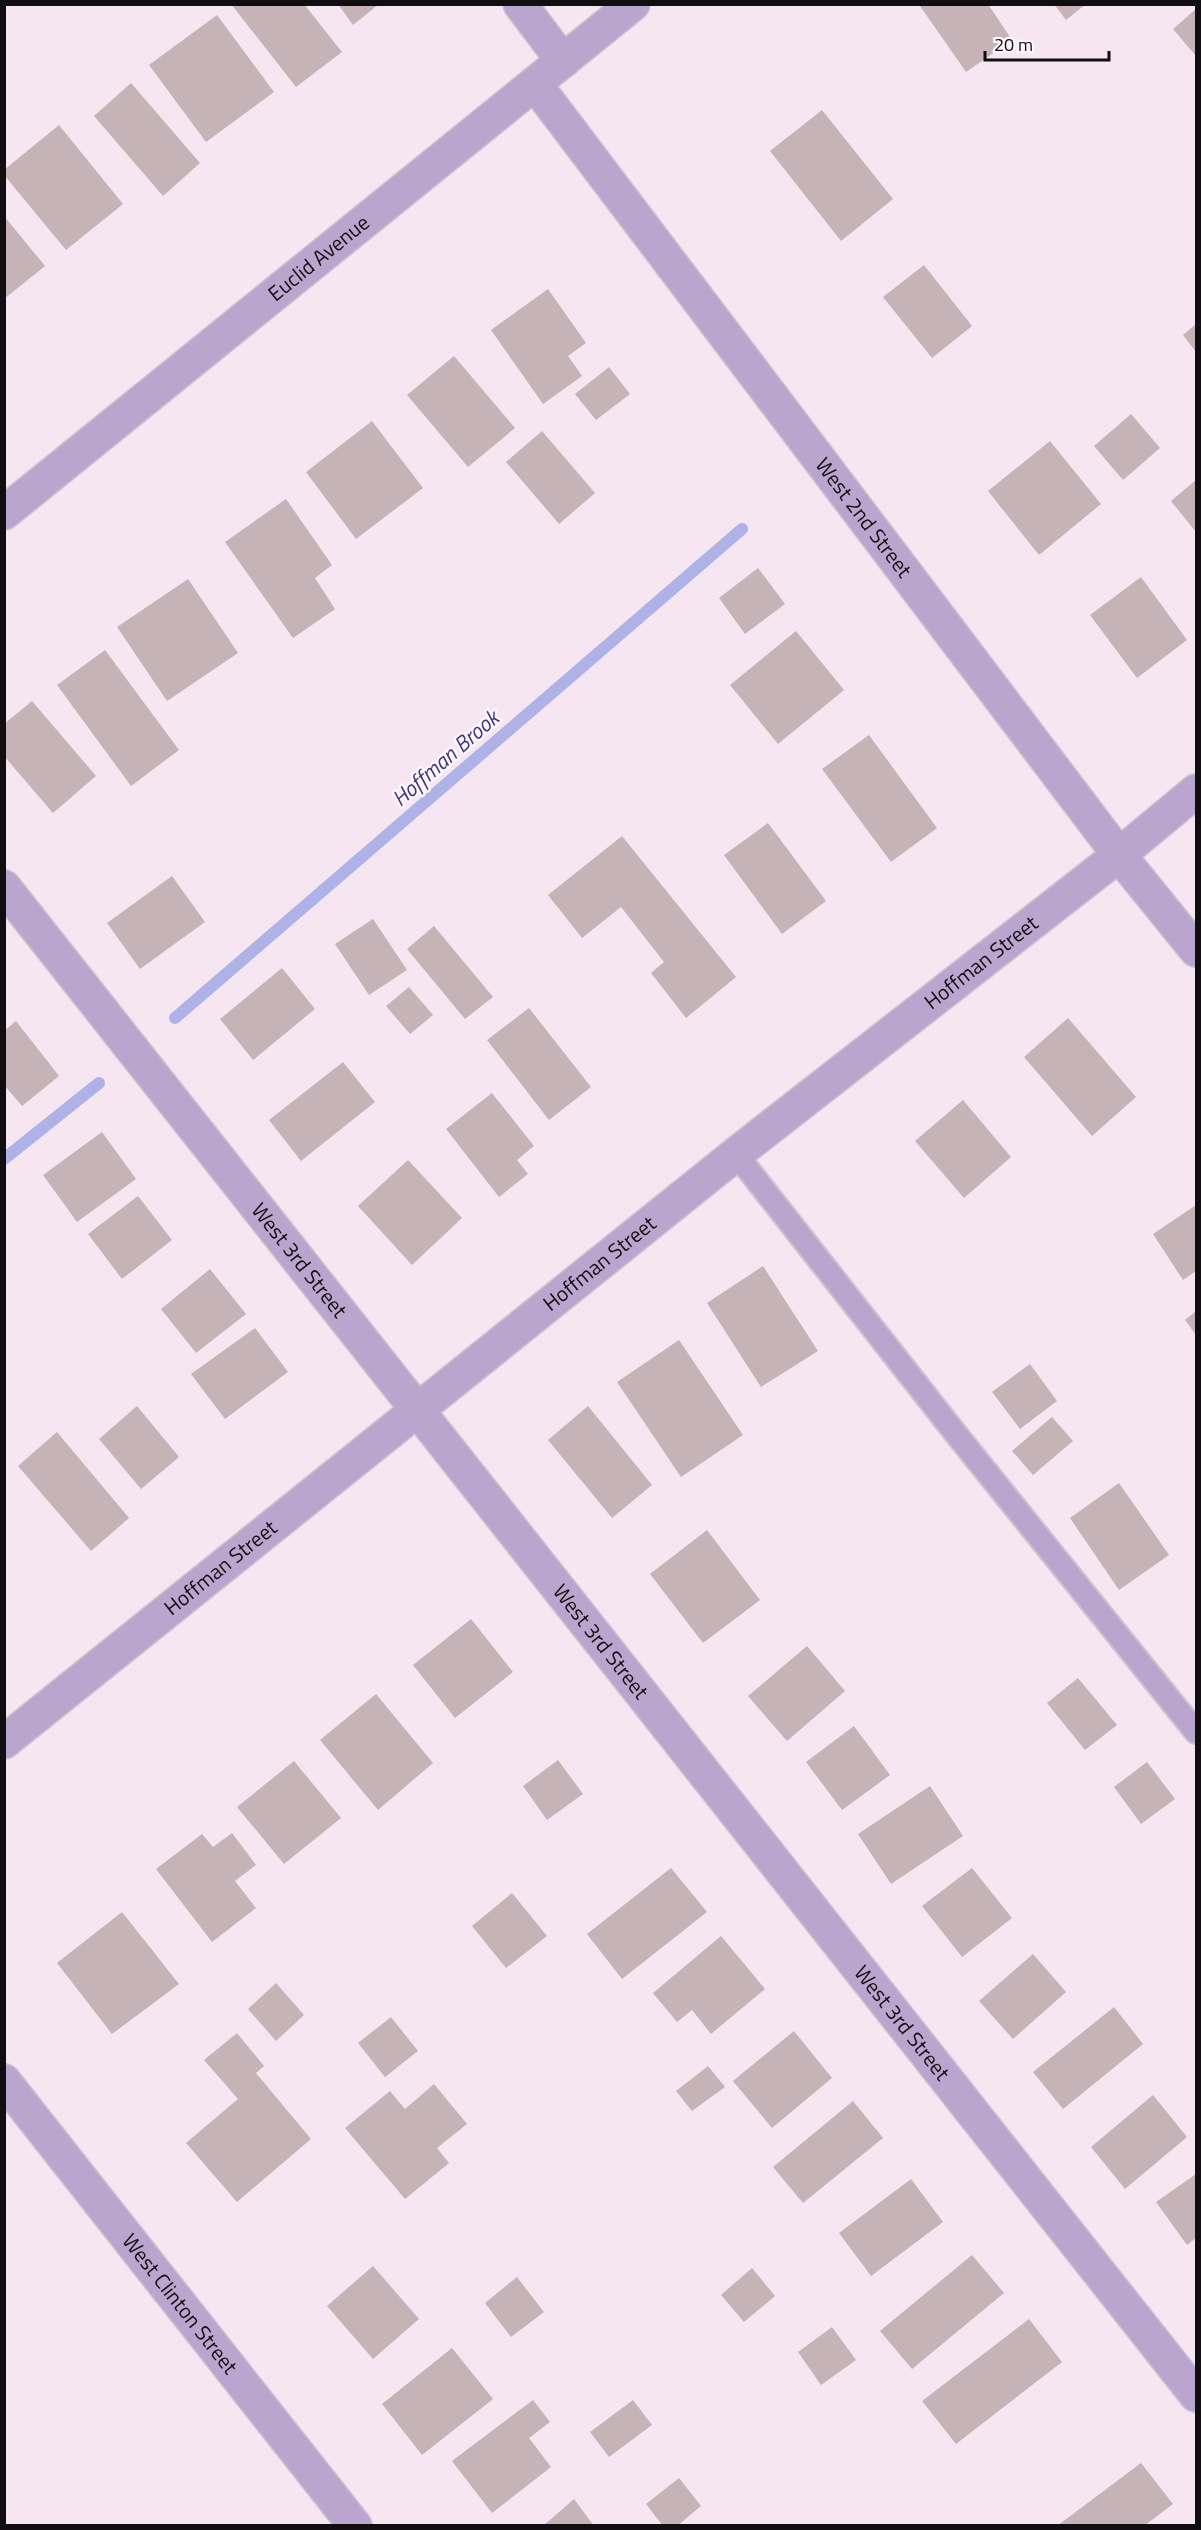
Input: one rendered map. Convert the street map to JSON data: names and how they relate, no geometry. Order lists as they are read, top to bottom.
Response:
{
  "streets": {
    "street": [
      "Euclid Avenue",
      "West 2nd Street",
      "Hoffman Street",
      "West 3rd Street",
      "West Clinton Street"
    ]
  },
  "crossings": [
    ["Euclid Avenue", "West 2nd Street"],
    ["West 2nd Street", "Hoffman Street"],
    ["Hoffman Street", "West 3rd Street"]
  ],
  "water": ["Hoffman Brook"],
  "scale_bar": "20 m"
}
